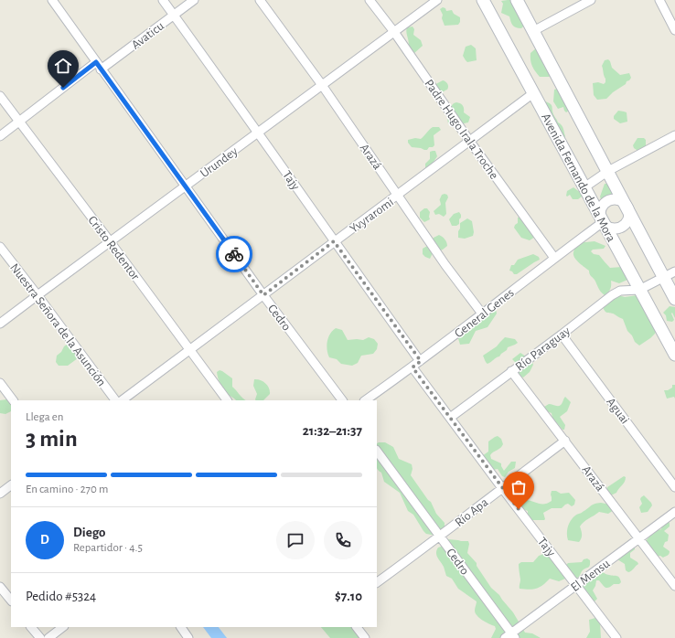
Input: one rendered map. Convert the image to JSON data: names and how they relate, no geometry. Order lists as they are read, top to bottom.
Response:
{
  "streets": {
    "main road": ["Avenida Fernando de la Mora"],
    "street": [
      "Avaticu",
      "Padre Hugo Irala Troche",
      "Arazá",
      "Urundey",
      "Tajy",
      "Yvyraromi",
      "Cristo Redentor",
      "General Genes",
      "Cedro",
      "Nuestra Señora de la Asunción",
      "Río Paraguay",
      "Aguai",
      "Río Apa",
      "El Mensu"
    ]
  },
  "crossings": [
    ["Avaticu", "Tajy"],
    ["Avaticu", "Cristo Redentor"],
    ["Avaticu", "Cedro"],
    ["Padre Hugo Irala Troche", "Urundey"],
    ["Padre Hugo Irala Troche", "Yvyraromi"],
    ["Padre Hugo Irala Troche", "General Genes"],
    ["Arazá", "Urundey"],
    ["Arazá", "Yvyraromi"],
    ["Arazá", "General Genes"],
    ["Arazá", "Río Paraguay"],
    ["Arazá", "Río Apa"],
    ["Arazá", "El Mensu"],
    ["Urundey", "Tajy"],
    ["Urundey", "Cristo Redentor"],
    ["Urundey", "Cedro"],
    ["Urundey", "Nuestra Señora de la Asunción"],
    ["Avenida Fernando de la Mora", "Yvyraromi"],
    ["Avenida Fernando de la Mora", "General Genes"],
    ["Avenida Fernando de la Mora", "Río Paraguay"],
    ["Tajy", "Yvyraromi"],
    ["Tajy", "General Genes"],
    ["Tajy", "Río Paraguay"],
    ["Tajy", "Río Apa"],
    ["Tajy", "El Mensu"],
    ["Yvyraromi", "Cristo Redentor"],
    ["Yvyraromi", "Cedro"],
    ["Cedro", "Río Apa"],
    ["Cedro", "El Mensu"],
    ["Río Paraguay", "Aguai"]
  ],
  "page": {
    "heading": ["3 min", "Llega en", "21:32–21:37"],
    "panel": [
      "Diego",
      "Repartidor · 4.5",
      "Pedido #5324",
      "$7.10"
    ],
    "bar": "En camino · 270 m",
    "round": "D"
  }
}
